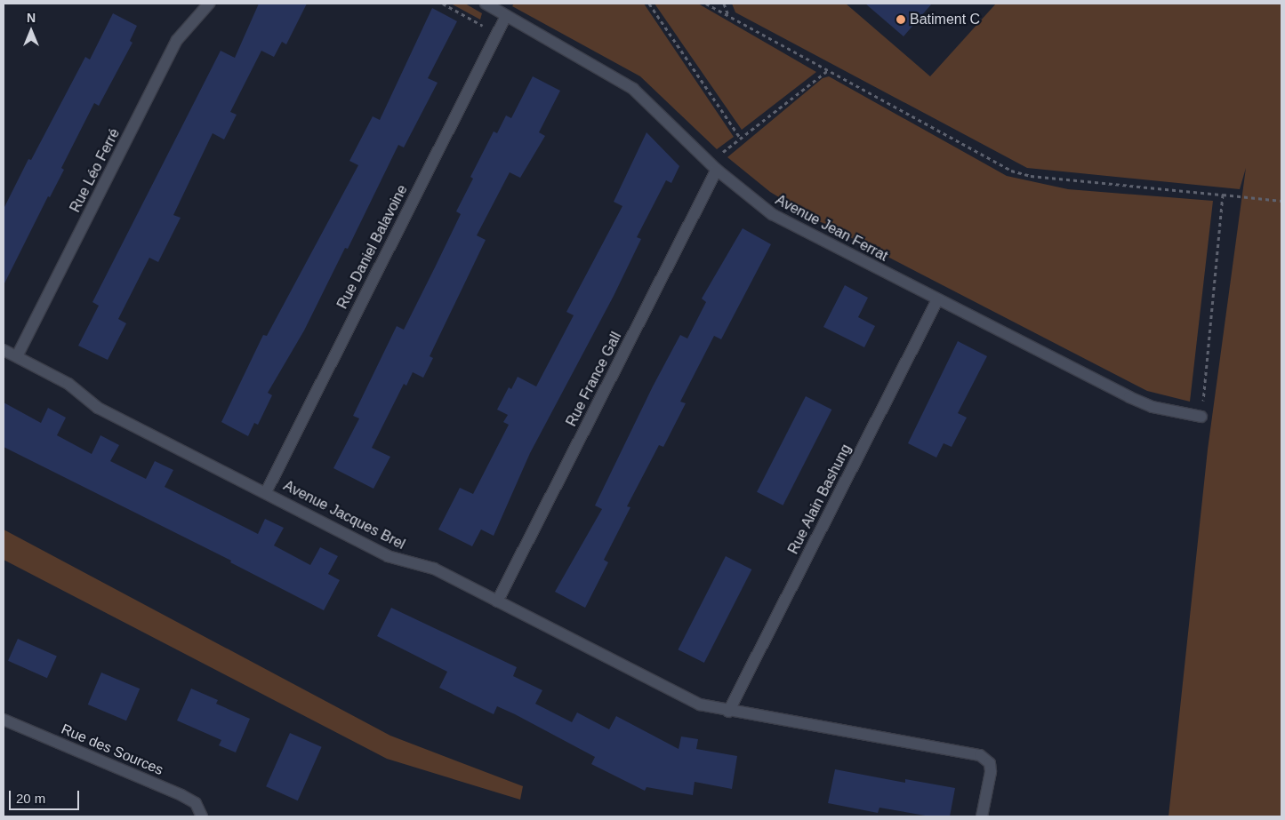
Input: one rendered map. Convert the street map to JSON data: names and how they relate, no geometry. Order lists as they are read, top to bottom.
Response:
{
  "streets": {
    "street": [
      "Rue Léo Ferré",
      "Avenue Jean Ferrat",
      "Rue Daniel Balavoine",
      "Rue France Gall",
      "Rue Alain Bashung",
      "Avenue Jacques Brel",
      "Rue des Sources"
    ]
  },
  "crossings": [
    ["Rue Léo Ferré", "Avenue Jacques Brel"],
    ["Avenue Jean Ferrat", "Rue Daniel Balavoine"],
    ["Avenue Jean Ferrat", "Rue France Gall"],
    ["Avenue Jean Ferrat", "Rue Alain Bashung"],
    ["Rue Daniel Balavoine", "Avenue Jacques Brel"],
    ["Rue France Gall", "Avenue Jacques Brel"],
    ["Rue Alain Bashung", "Avenue Jacques Brel"]
  ],
  "places": ["Batiment C"],
  "scale_bar": "20 m",
  "north": "top"
}
